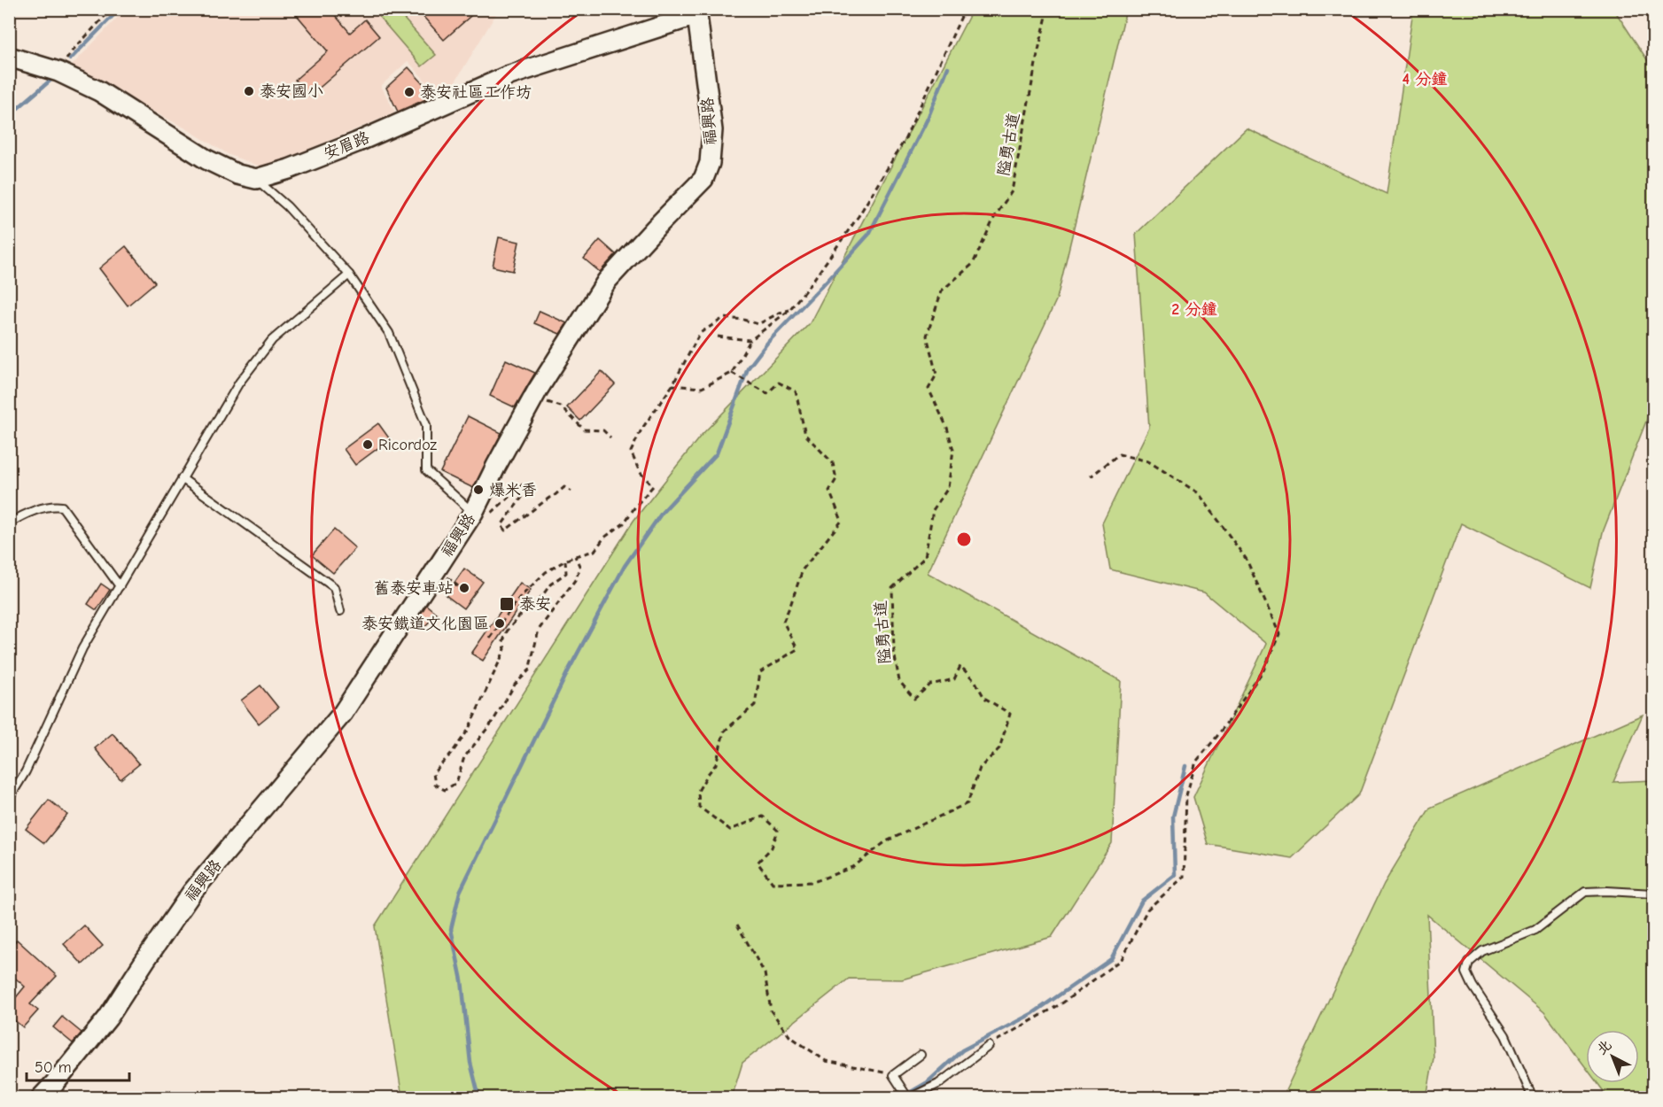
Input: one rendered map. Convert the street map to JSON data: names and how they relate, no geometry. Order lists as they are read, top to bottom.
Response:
{
  "streets": {
    "street": ["福興路", "安眉路"],
    "path": ["隘勇古道"]
  },
  "crossings": [
    ["福興路", "安眉路"]
  ],
  "places": {
    "other": [
      "泰安國小",
      "泰安社區工作坊",
      "Ricordoz",
      "爆米香",
      "舊泰安車站",
      "泰安鐵道文化園區"
    ],
    "transit": ["泰安"]
  },
  "scale_bar": "50 m",
  "north": "top left",
  "rings": ["4 分鐘", "2 分鐘"]
}
